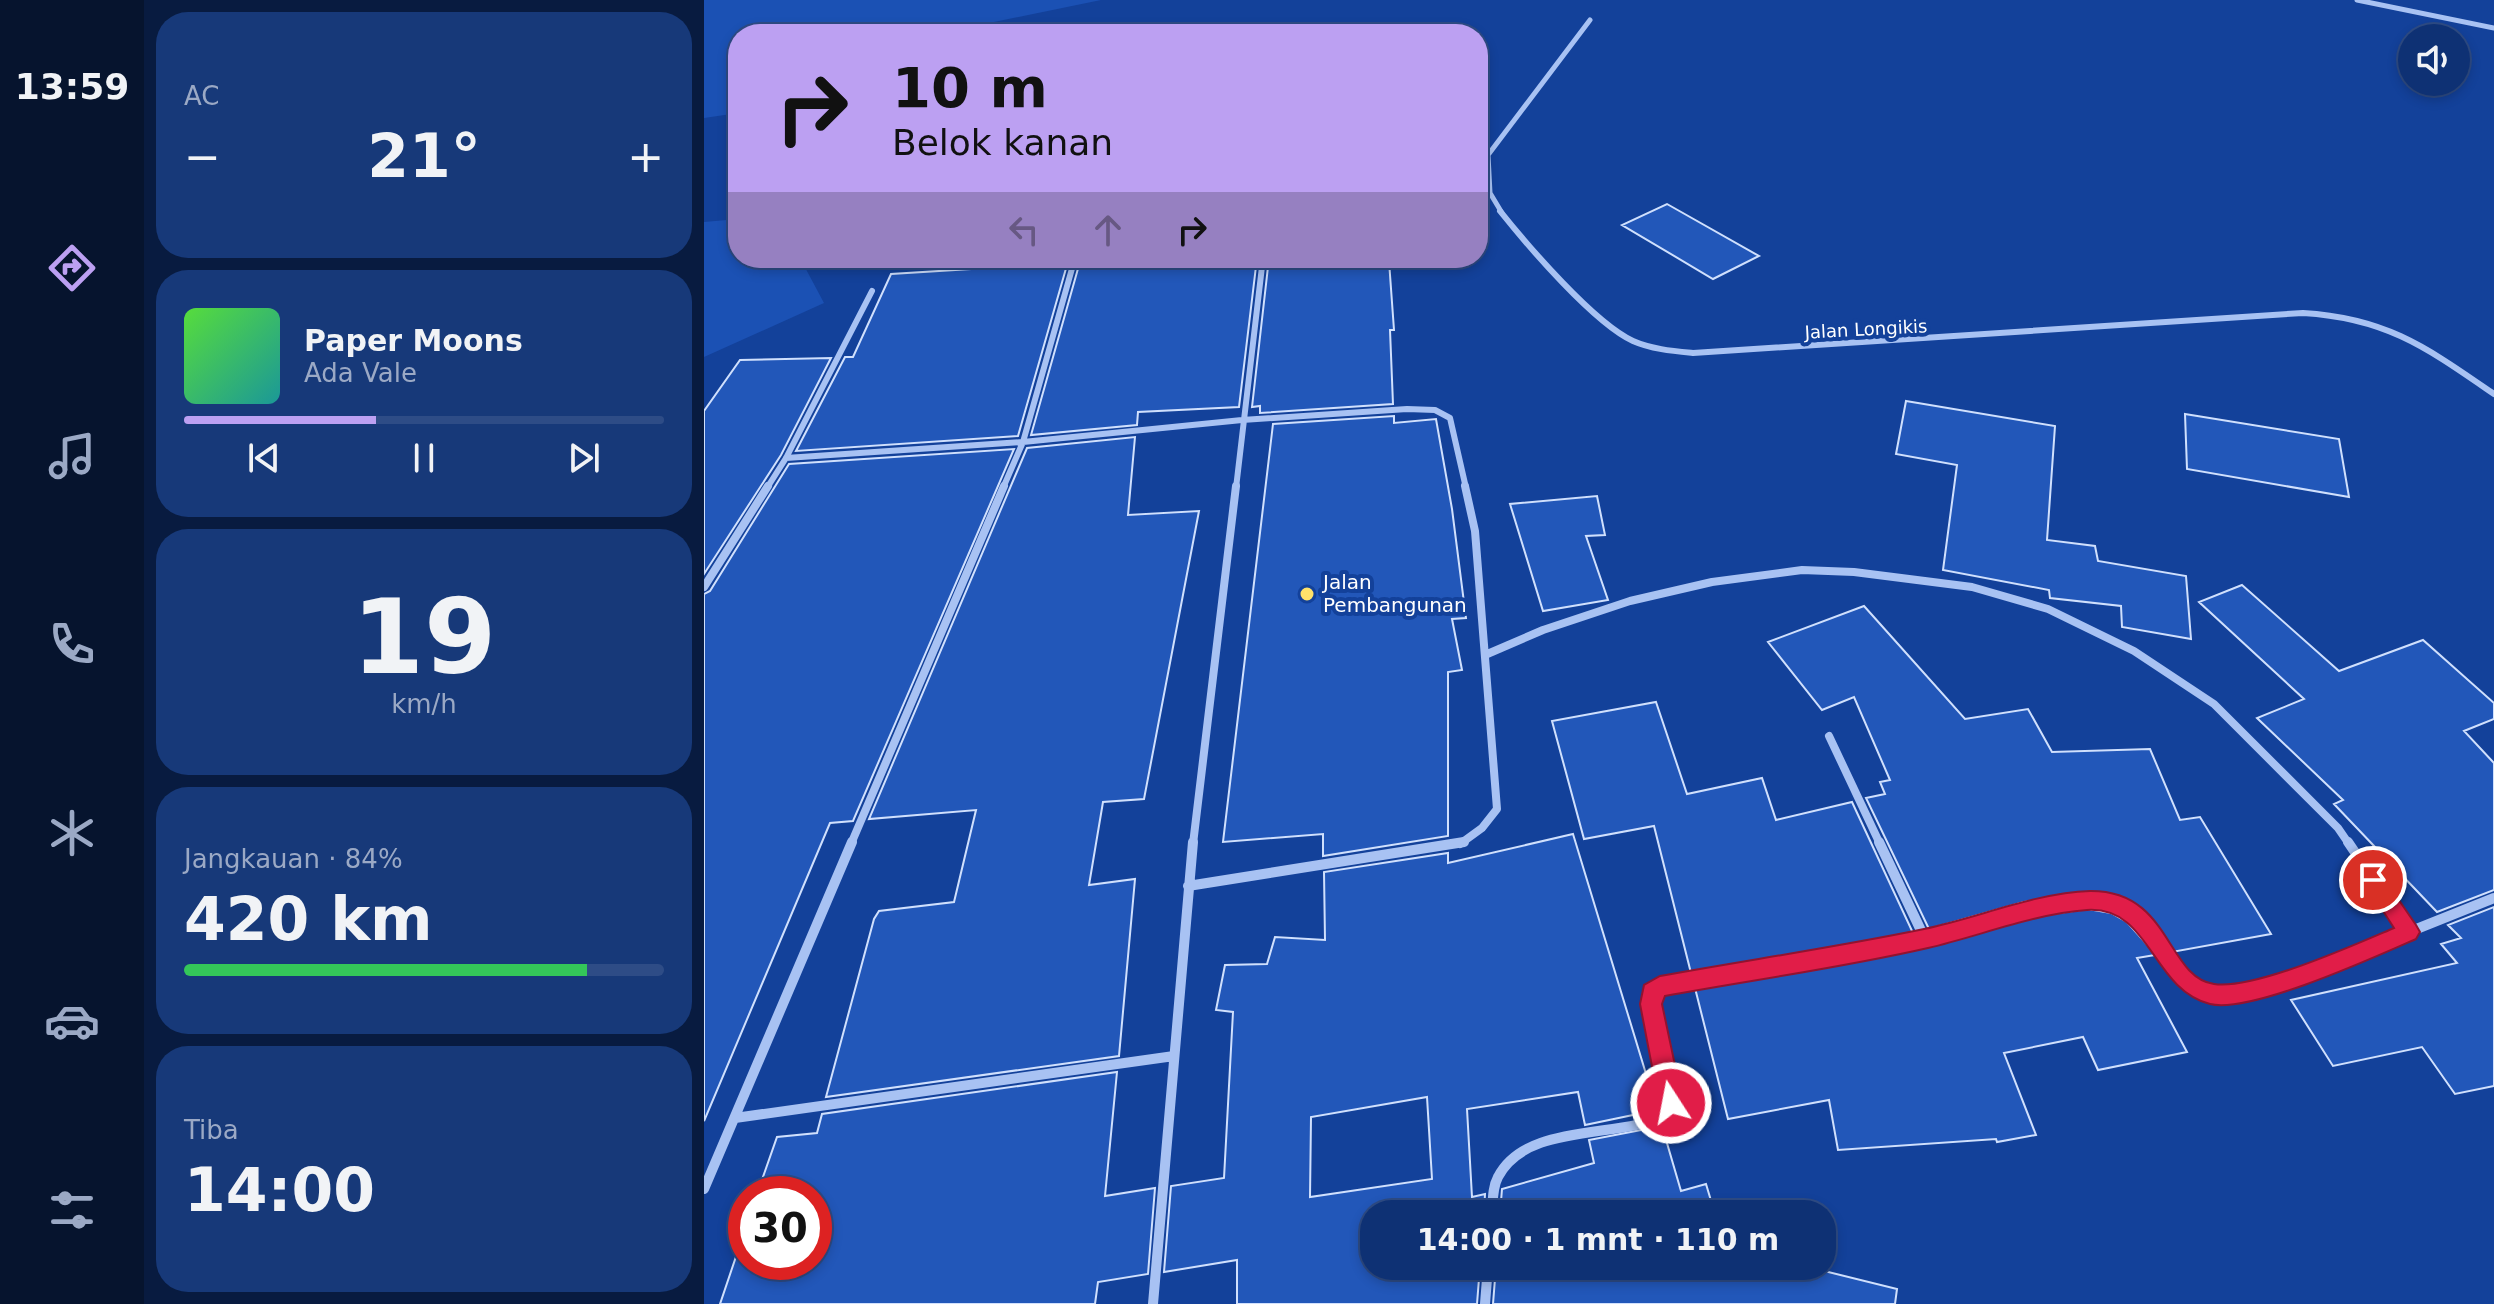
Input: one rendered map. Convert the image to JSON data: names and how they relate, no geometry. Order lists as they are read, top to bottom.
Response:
{
  "streets": {
    "street": ["Jalan Longikis"]
  },
  "places": ["Jalan Pembangunan"],
  "page": {
    "tabs": "13:59",
    "tile": [
      "AC",
      ["19", "km/h"],
      ["Jangkauan · 84%", "420 km"],
      ["Tiba", "14:00"]
    ],
    "turn": ["10 m", "Belok kanan"],
    "heat": ["−", "21°", "+"],
    "song": ["Paper Moons", "Ada Vale"],
    "limit": "30",
    "trip": "14:00 · 1 mnt · 110 m"
  }
}
